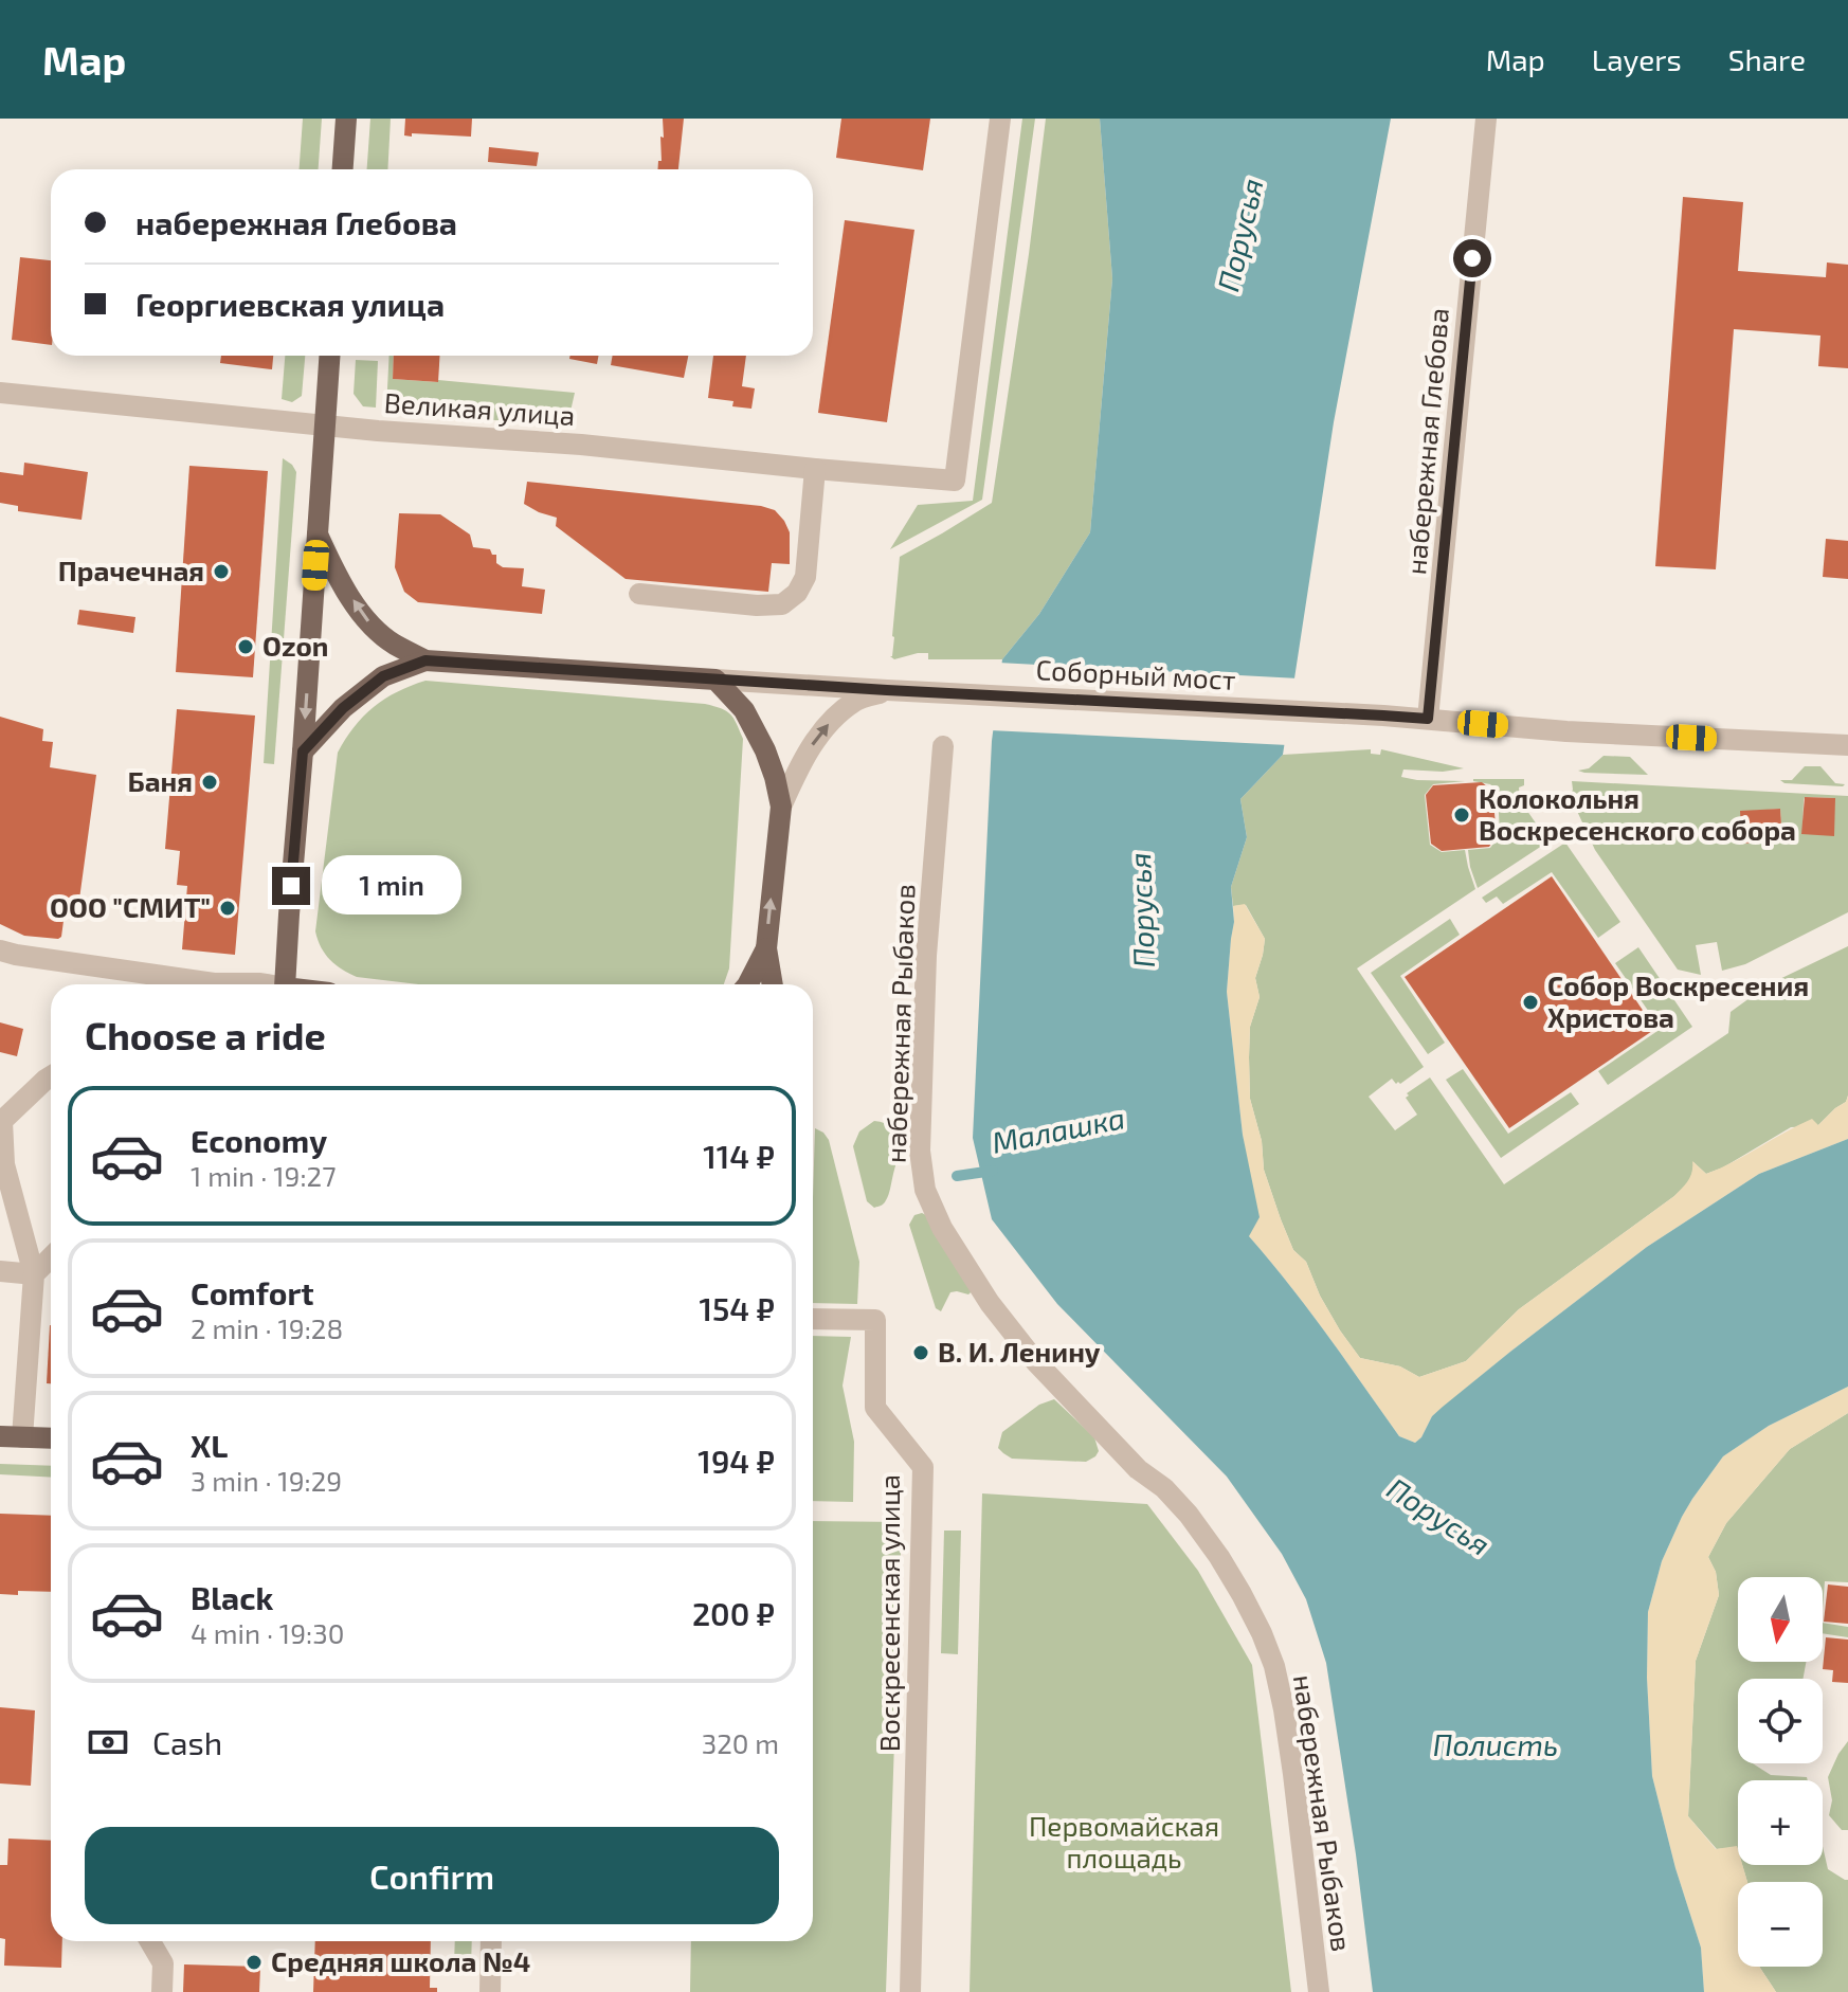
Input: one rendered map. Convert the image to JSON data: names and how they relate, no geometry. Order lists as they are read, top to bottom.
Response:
{
  "streets": {
    "street": [
      "Великая улица",
      "набережная Глебова",
      "Соборный мост",
      "набережная Рыбаков",
      "Воскресенская улица"
    ]
  },
  "crossings": [
    ["набережная Глебова", "Соборный мост"]
  ],
  "water": ["Порусья", "Малашка", "Полисть"],
  "parks": ["Первомайская площадь"],
  "places": [
    "Прачечная",
    "Ozon",
    "Баня",
    "Колокольня Воскресенского собора",
    "ООО \"СМИТ\"",
    "Собор Воскресения Христова",
    "В. И. Ленину",
    "Средняя школа №4"
  ],
  "north": "bottom",
  "page": {
    "header": "Map",
    "nav": ["Map", "Layers", "Share"],
    "banner": ["набережная Глебова", "Георгиевская улица"],
    "bubble": "1 min",
    "heading": "Choose a ride",
    "list": [
      {
        "name": "Economy",
        "note": "1 min · 19:27",
        "value": "114 ₽"
      },
      {
        "name": "Comfort",
        "note": "2 min · 19:28",
        "value": "154 ₽"
      },
      {
        "name": "XL",
        "note": "3 min · 19:29",
        "value": "194 ₽"
      },
      {
        "name": "Black",
        "note": "4 min · 19:30",
        "value": "200 ₽"
      }
    ],
    "map_buttons": ["+", "−"],
    "pay": ["Cash", "320 m"],
    "buttons": "Confirm"
  }
}
